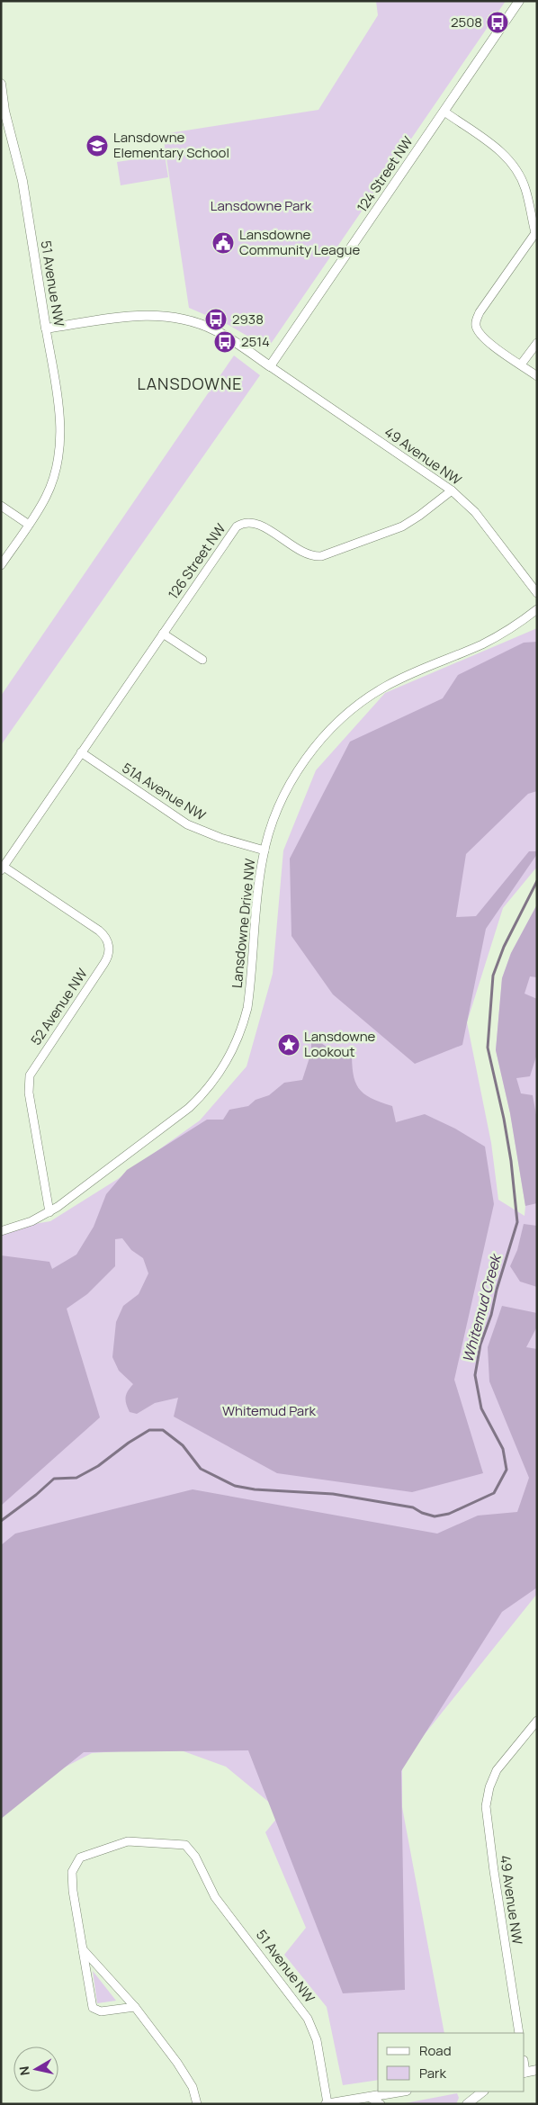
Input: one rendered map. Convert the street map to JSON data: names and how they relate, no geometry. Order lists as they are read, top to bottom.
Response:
{
  "streets": {
    "street": [
      "124 Street NW",
      "51 Avenue NW",
      "49 Avenue NW",
      "126 Street NW",
      "51A Avenue NW",
      "Lansdowne Drive NW",
      "52 Avenue NW"
    ]
  },
  "crossings": [
    ["124 Street NW", "49 Avenue NW"],
    ["49 Avenue NW", "126 Street NW"],
    ["126 Street NW", "51A Avenue NW"],
    ["126 Street NW", "52 Avenue NW"],
    ["51A Avenue NW", "Lansdowne Drive NW"],
    ["Lansdowne Drive NW", "52 Avenue NW"]
  ],
  "districts": ["LANSDOWNE"],
  "water": ["Whitemud Creek"],
  "parks": ["Lansdowne Park", "Whitemud Park"],
  "places": {
    "bus stop": ["2508", "2938", "2514"],
    "school or university": ["Lansdowne Elementary School"],
    "public building": ["Lansdowne Community League"],
    "place": ["Lansdowne Lookout"]
  },
  "legend": ["Road", "Park"],
  "north": "left"
}
